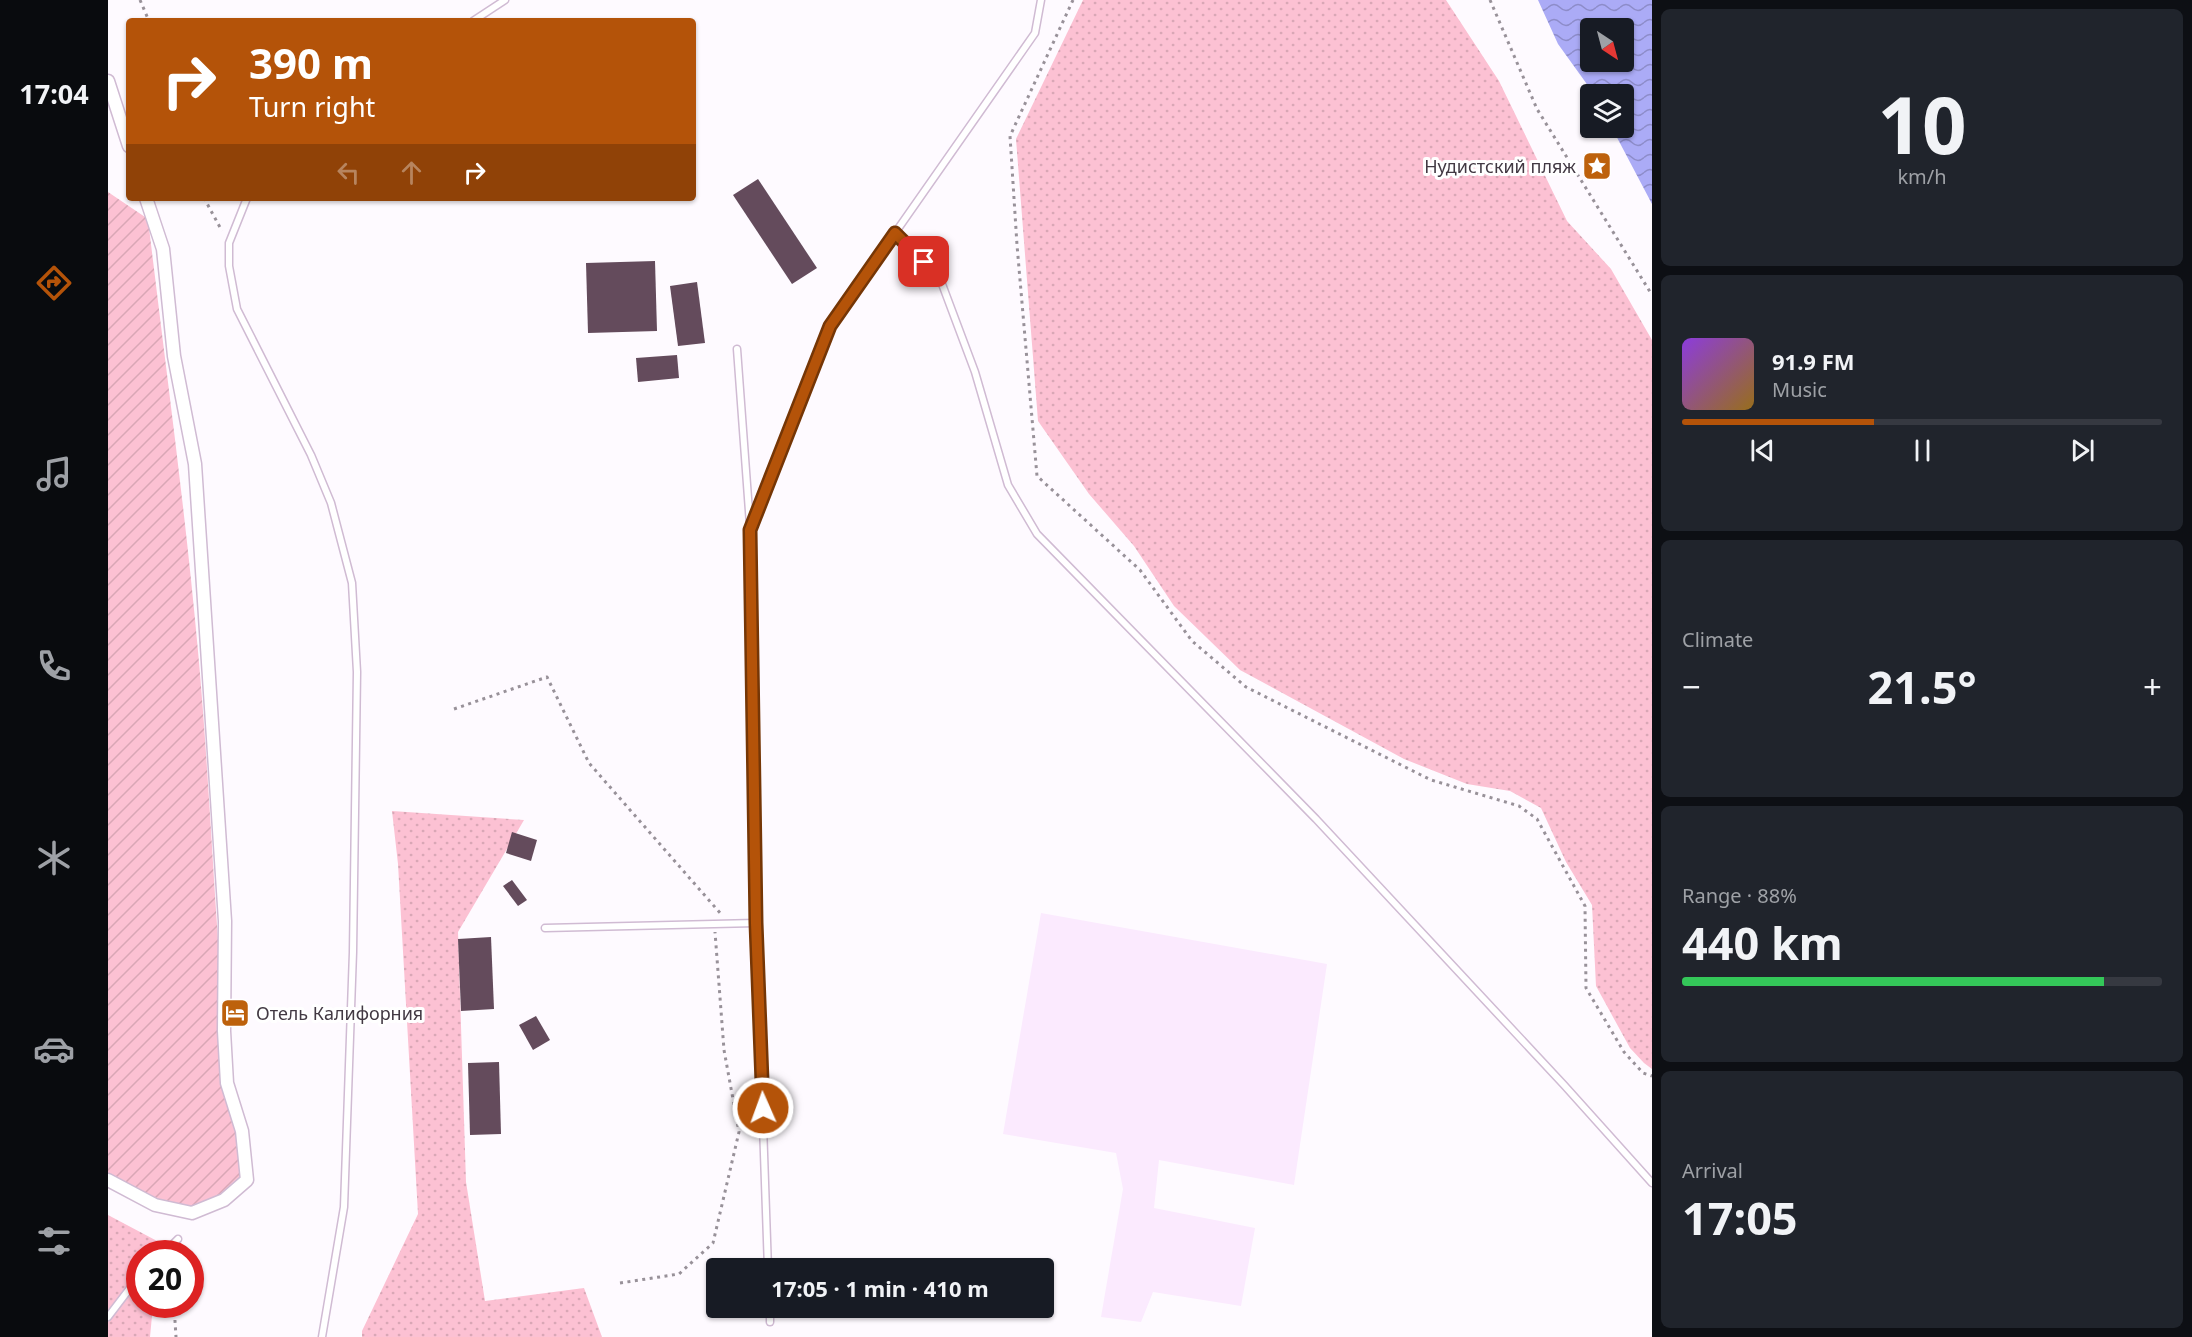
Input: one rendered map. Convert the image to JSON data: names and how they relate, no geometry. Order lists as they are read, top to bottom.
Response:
{
  "places": {
    "place": ["Нудистский пляж"],
    "hotel": ["Отель Калифорния"]
  },
  "north": "bottom right",
  "page": {
    "tabs": "17:04",
    "tile": [
      ["10", "km/h"],
      "Climate",
      ["Range · 88%", "440 km"],
      ["Arrival", "17:05"]
    ],
    "turn": ["390 m", "Turn right"],
    "song": ["91.9 FM", "Music"],
    "heat": ["−", "21.5°", "+"],
    "limit": "20",
    "trip": "17:05 · 1 min · 410 m"
  }
}
